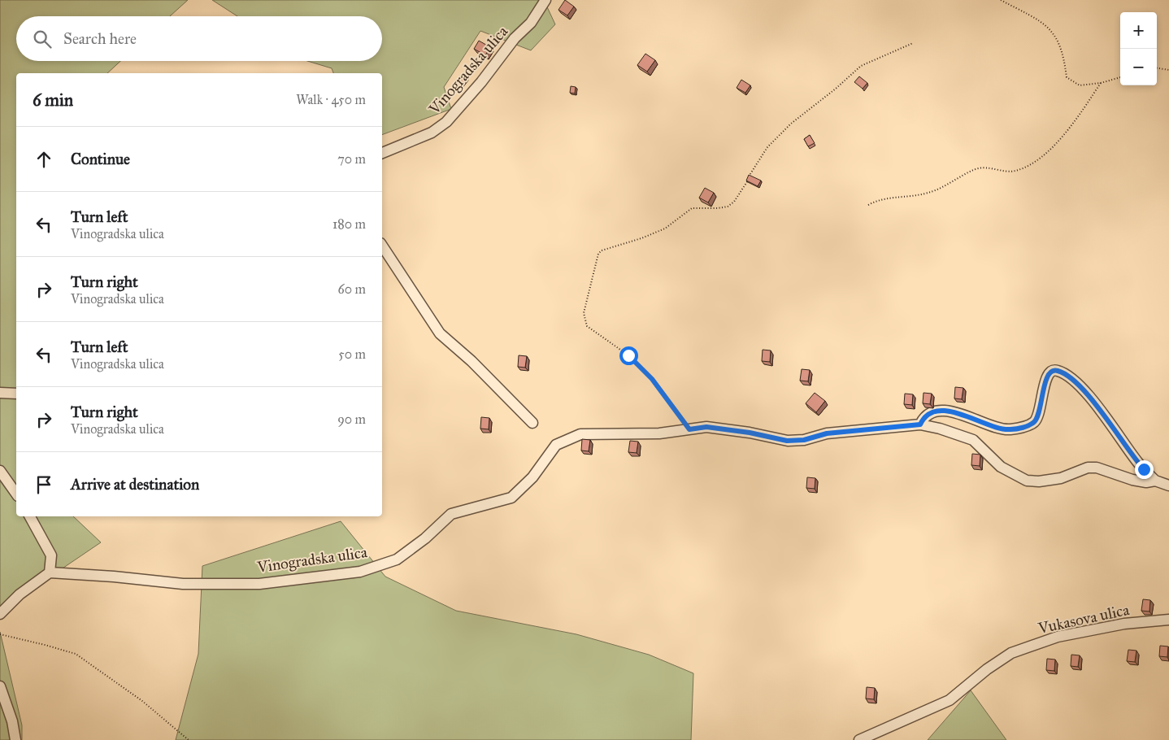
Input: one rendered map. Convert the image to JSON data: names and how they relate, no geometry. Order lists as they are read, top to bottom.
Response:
{
  "streets": {
    "street": ["Vinogradska ulica", "Vukasova ulica"]
  },
  "page": {
    "map_buttons": ["+", "−"],
    "search": "Search here",
    "heading": ["6 min", "Walk · 450 m"],
    "list": [
      ["Continue", "70 m"],
      ["Turn left", "Vinogradska ulica", "180 m"],
      ["Turn right", "Vinogradska ulica", "60 m"],
      ["Turn left", "Vinogradska ulica", "50 m"],
      ["Turn right", "Vinogradska ulica", "90 m"],
      "Arrive at destination"
    ]
  }
}
